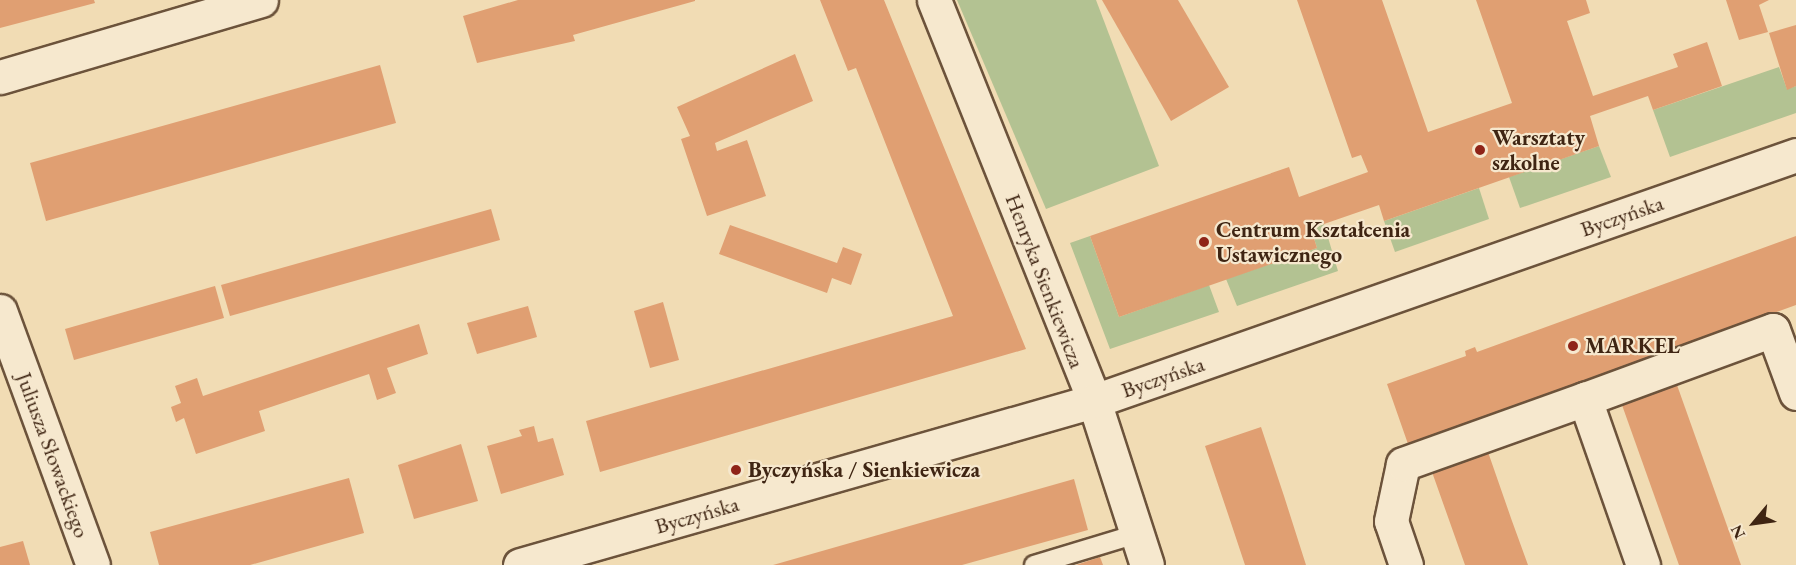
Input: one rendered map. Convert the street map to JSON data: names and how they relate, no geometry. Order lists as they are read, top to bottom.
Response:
{
  "streets": {
    "street": ["Byczyńska", "Henryka Sienkiewicza", "Juliusza Słowackiego"]
  },
  "crossings": [
    ["Byczyńska", "Henryka Sienkiewicza"]
  ],
  "places": [
    "Warsztaty szkolne",
    "Centrum Kształcenia Ustawicznego",
    "MARKEL",
    "Byczyńska / Sienkiewicza"
  ],
  "north": "bottom left"
}
